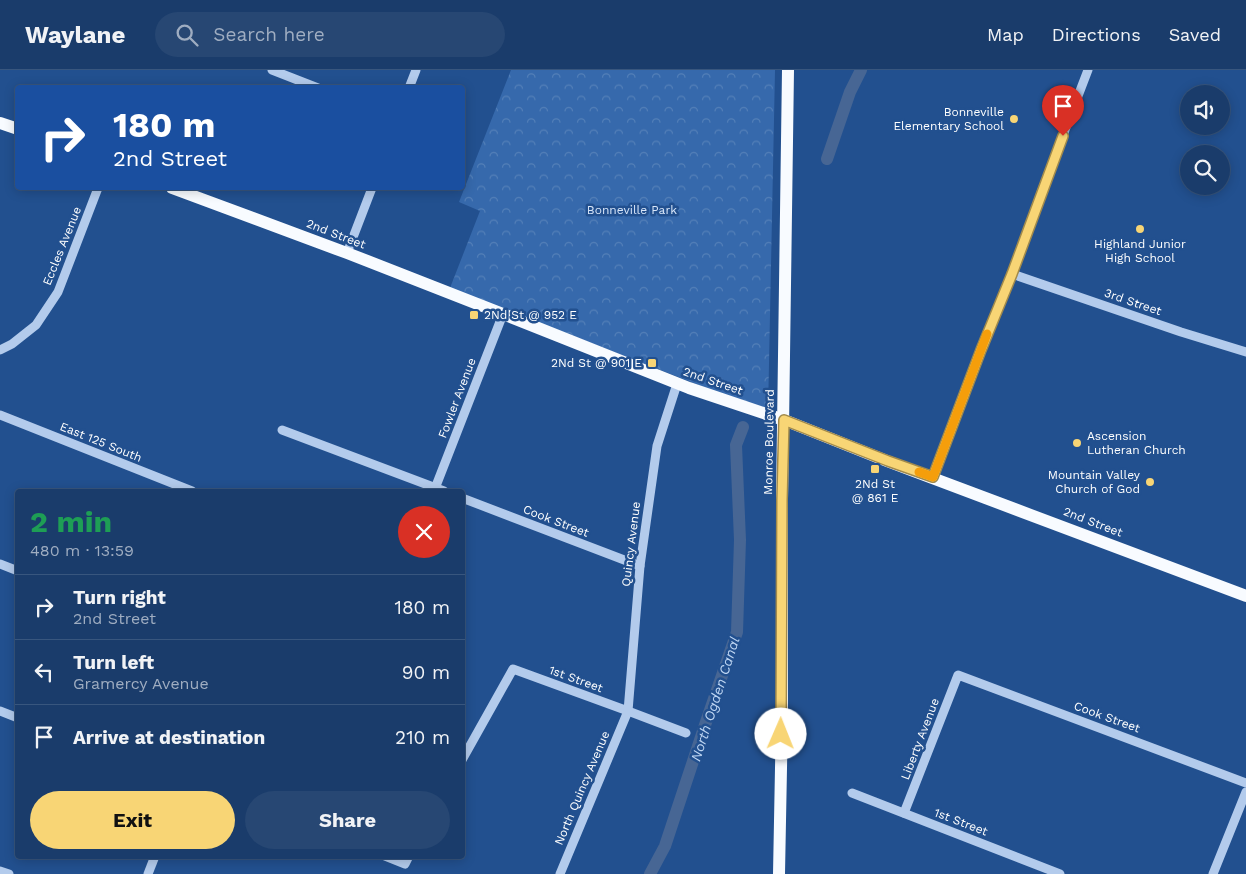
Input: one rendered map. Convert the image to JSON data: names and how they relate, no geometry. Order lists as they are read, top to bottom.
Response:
{
  "streets": {
    "main road": ["2nd Street", "Monroe Boulevard"],
    "street": [
      "Eccles Avenue",
      "3rd Street",
      "Fowler Avenue",
      "East 125 South",
      "Cook Street",
      "Quincy Avenue",
      "1st Street",
      "Liberty Avenue",
      "North Quincy Avenue"
    ]
  },
  "crossings": [
    ["2nd Street", "Fowler Avenue"],
    ["2nd Street", "Monroe Boulevard"],
    ["2nd Street", "Quincy Avenue"],
    ["Cook Street", "Quincy Avenue"],
    ["Cook Street", "Liberty Avenue"],
    ["Quincy Avenue", "1st Street"],
    ["Quincy Avenue", "North Quincy Avenue"],
    ["1st Street", "Liberty Avenue"],
    ["1st Street", "North Quincy Avenue"]
  ],
  "water": ["North Ogden Canal"],
  "parks": ["Bonneville Park"],
  "places": {
    "other": [
      "Bonneville Elementary School",
      "Highland Junior High School",
      "Ascension Lutheran Church",
      "Mountain Valley Church of God"
    ],
    "transit": ["2Nd St @ 952 E", "2Nd St @ 901 E", "2Nd St @ 861 E"]
  },
  "page": {
    "header": "Waylane",
    "search": "Search here",
    "nav": ["Map", "Directions", "Saved"],
    "turn": ["180 m", "2nd Street"],
    "heading": ["2 min", "480 m · 13:59"],
    "list": [
      {
        "name": "Turn right",
        "note": "2nd Street",
        "value": "180 m"
      },
      {
        "name": "Turn left",
        "note": "Gramercy Avenue",
        "value": "90 m"
      },
      {
        "name": "Arrive at destination",
        "value": "210 m"
      }
    ],
    "buttons": ["Exit", "Share"]
  }
}
